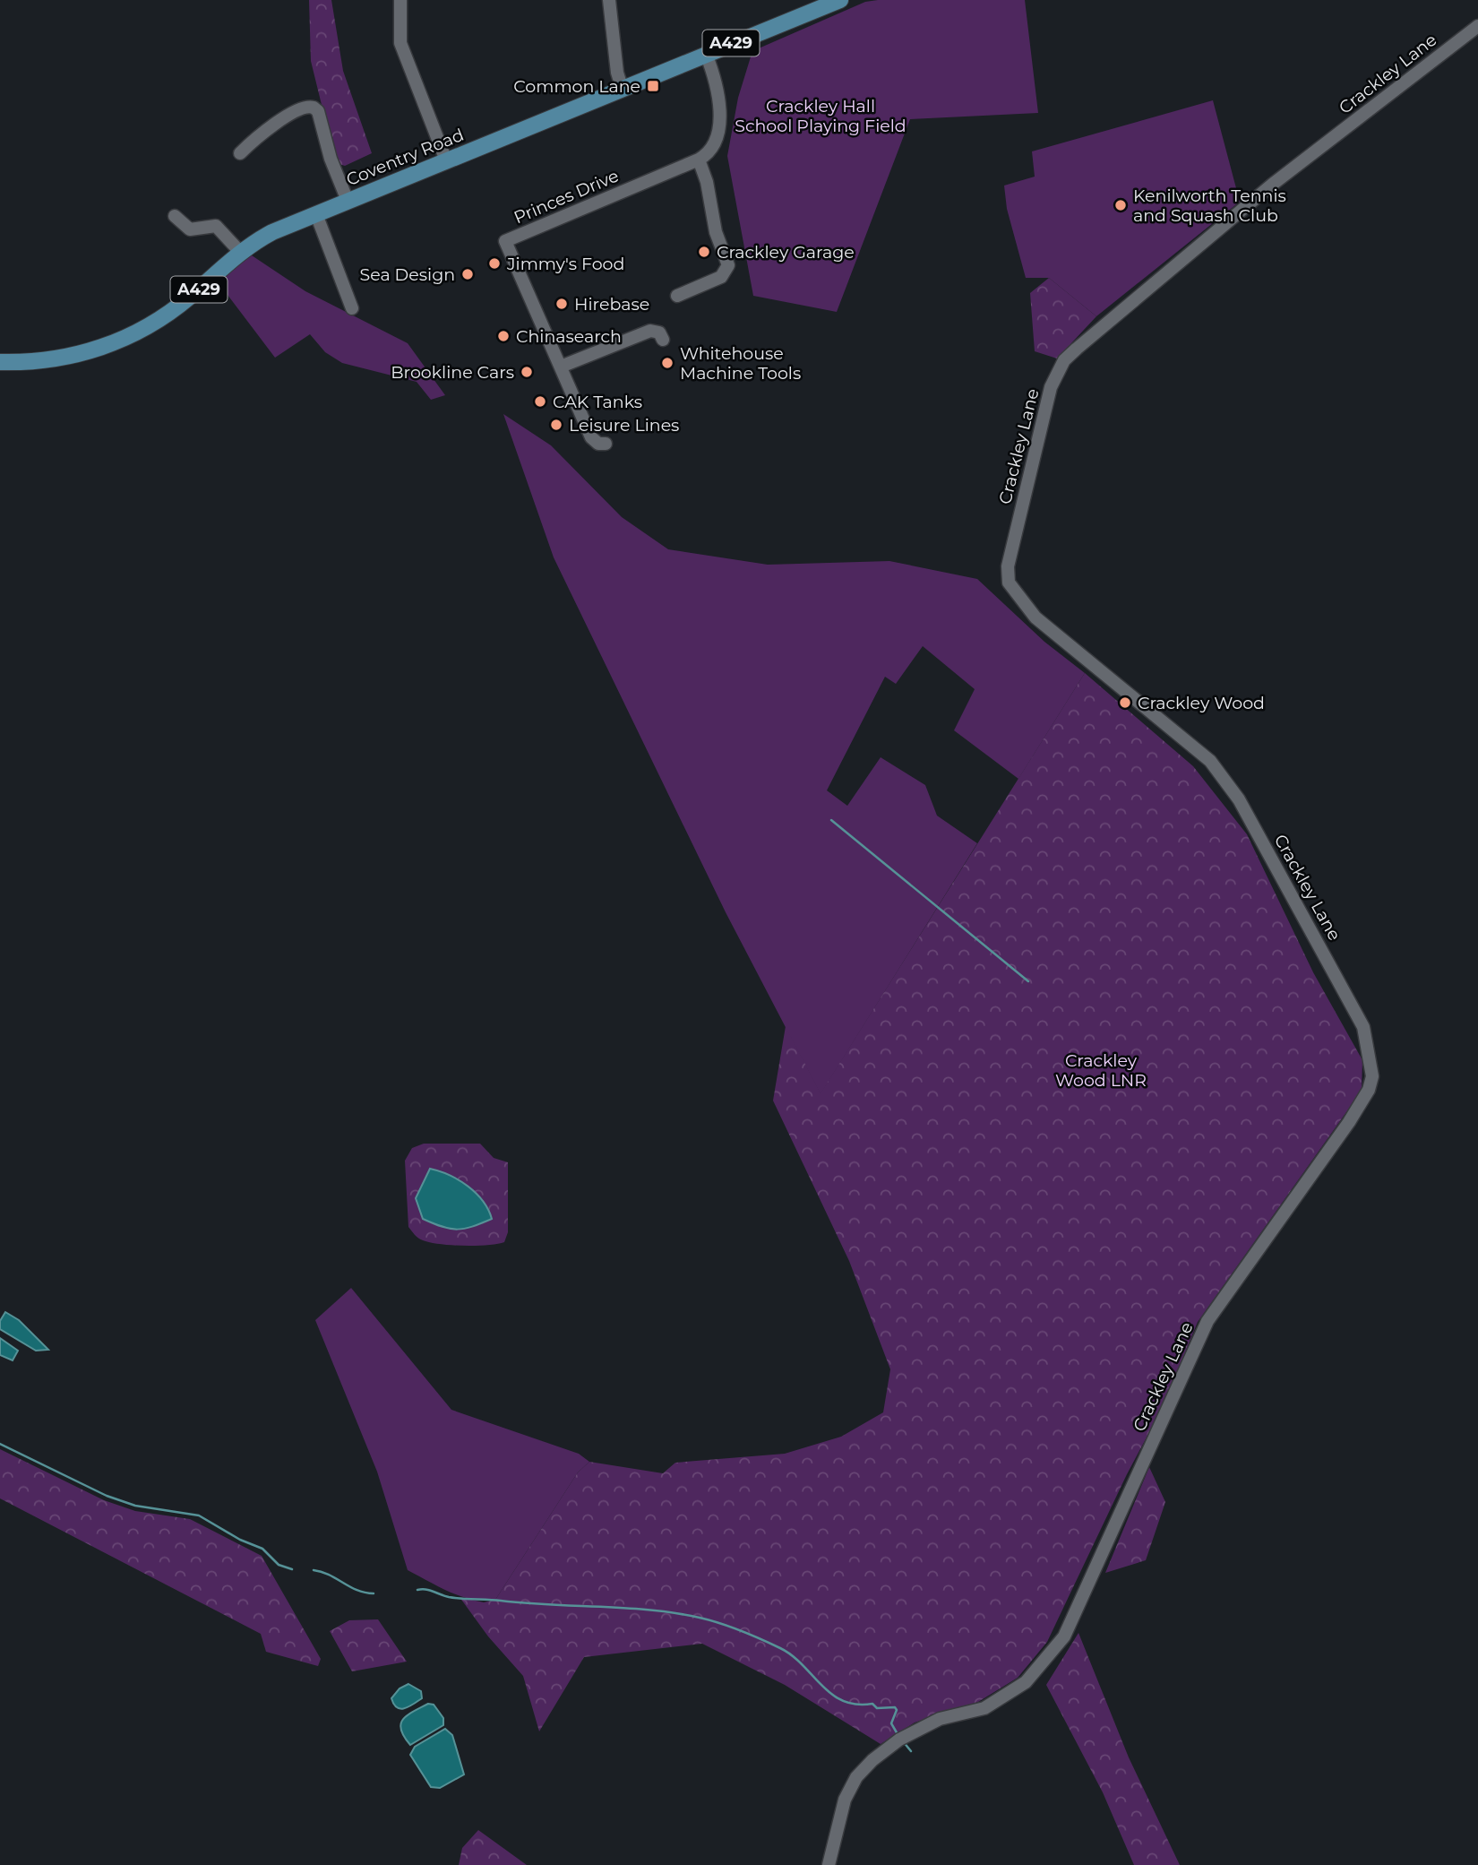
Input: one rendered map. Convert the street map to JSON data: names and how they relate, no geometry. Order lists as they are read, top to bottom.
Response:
{
  "streets": {
    "main road": ["A429", "Coventry Road"],
    "street": ["Crackley Lane", "Princes Drive"]
  },
  "parks": ["Crackley Hall School Playing Field", "Crackley Wood LNR"],
  "places": {
    "transit": ["Common Lane"],
    "other": [
      "Kenilworth Tennis and Squash Club",
      "Crackley Garage",
      "Jimmy's Food",
      "Sea Design",
      "Hirebase",
      "Chinasearch",
      "Whitehouse Machine Tools",
      "Brookline Cars",
      "CAK Tanks",
      "Leisure Lines",
      "Crackley Wood"
    ]
  }
}
